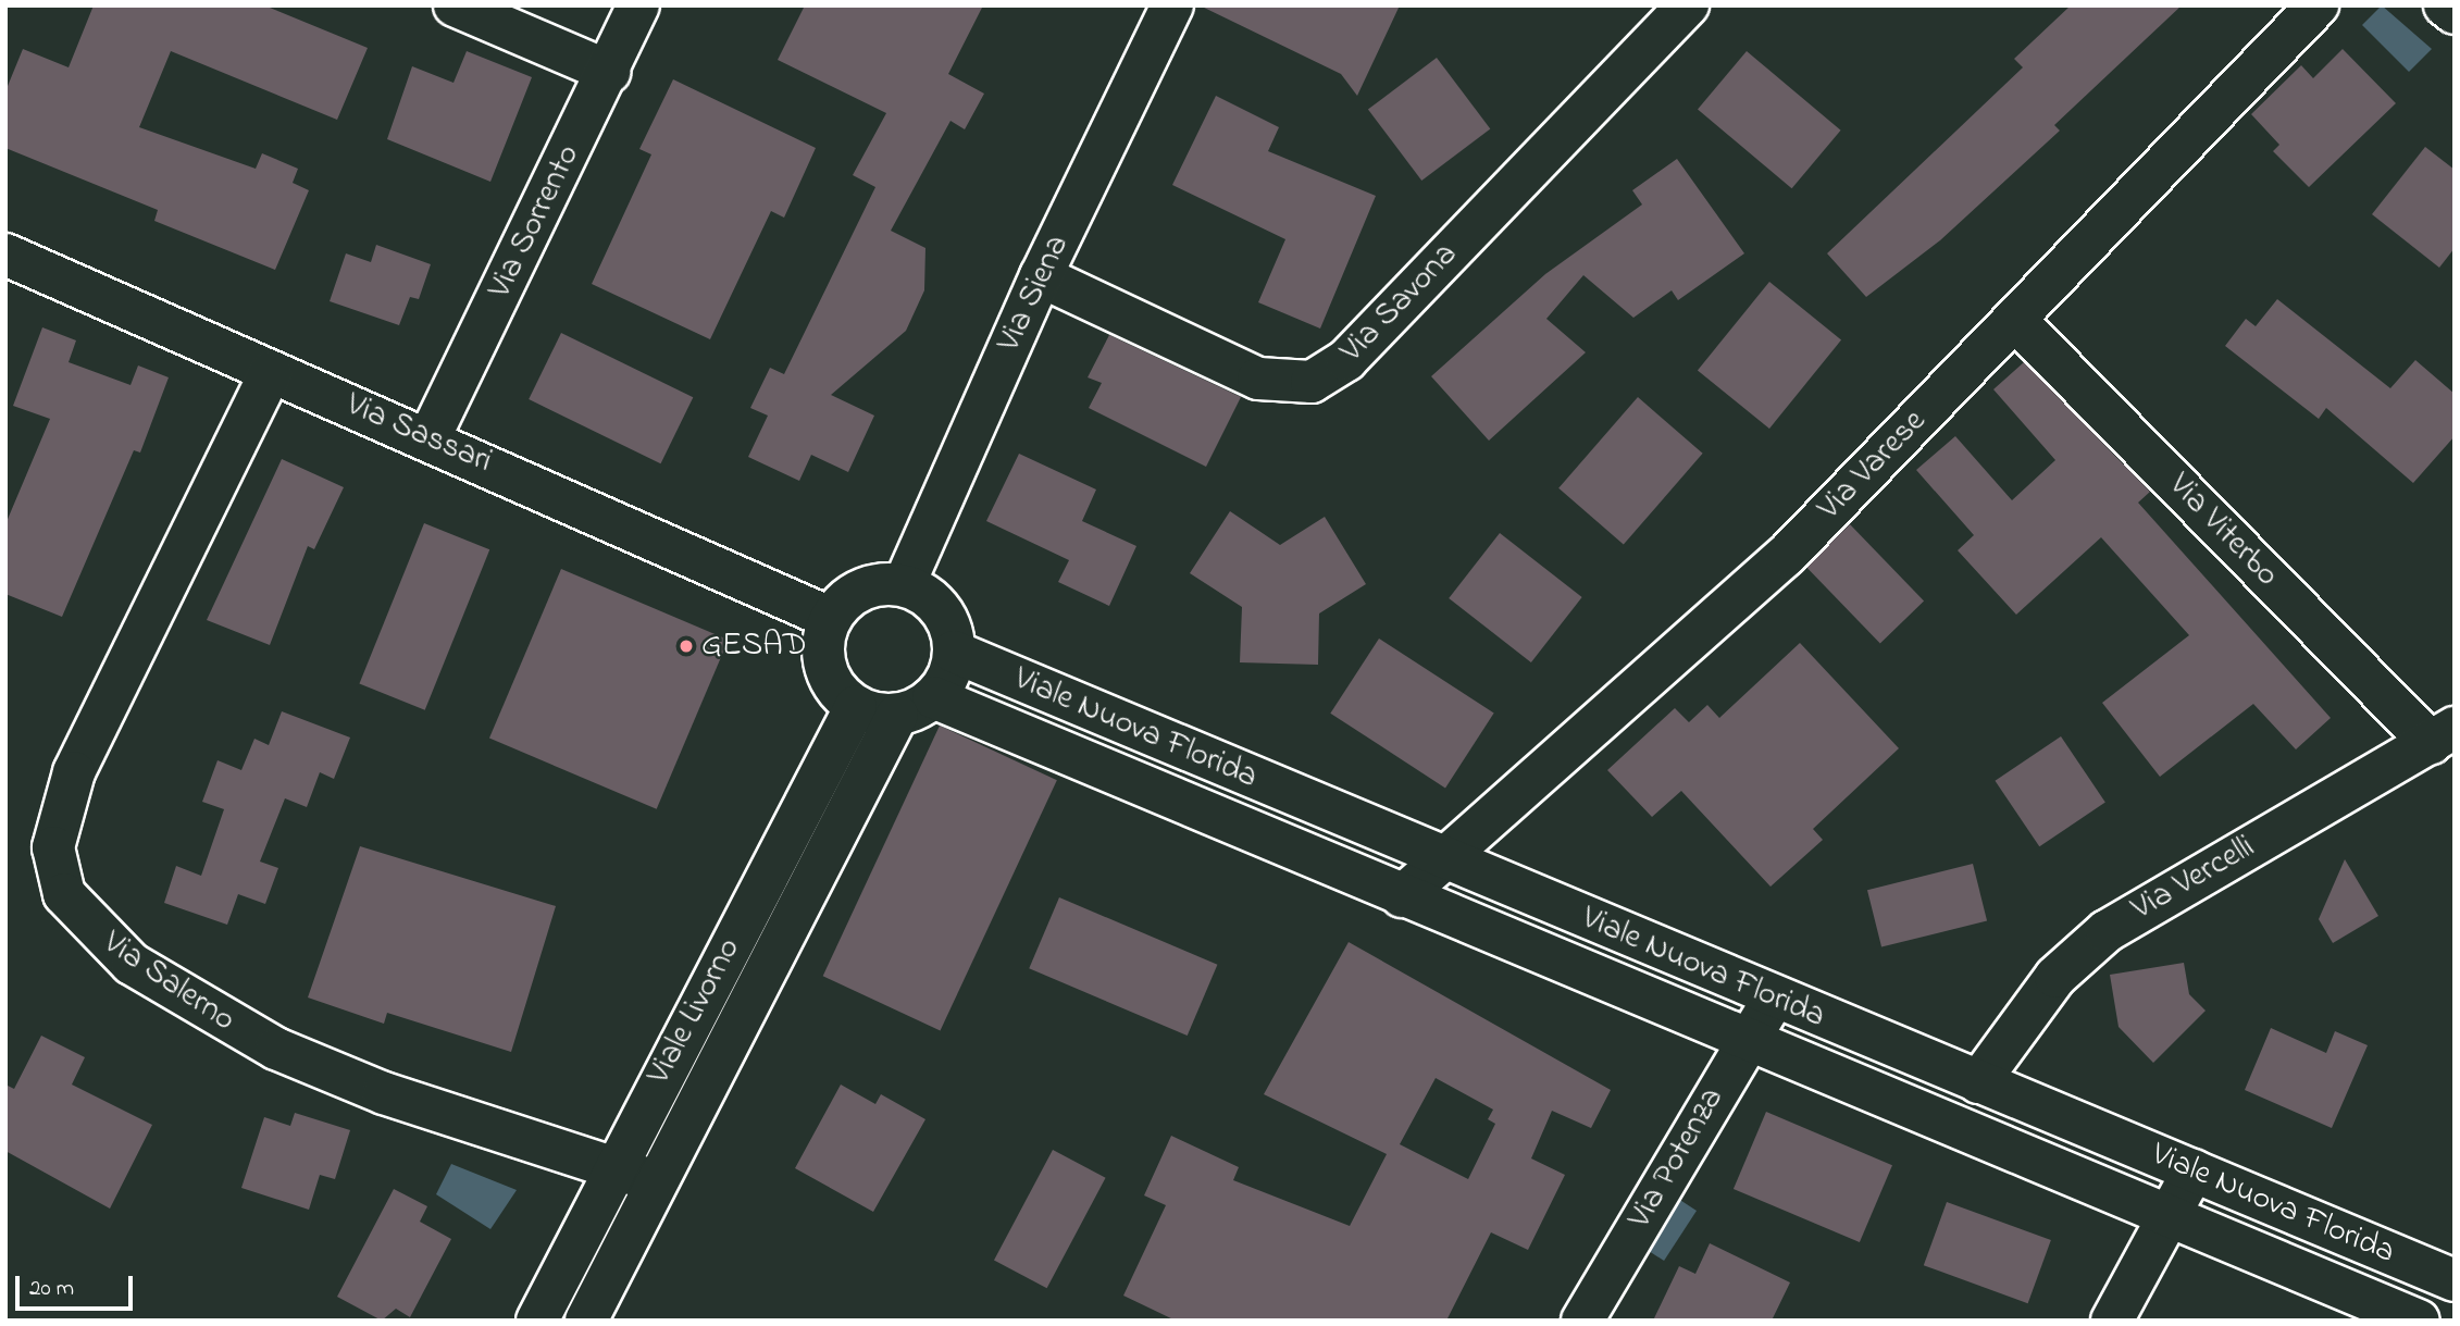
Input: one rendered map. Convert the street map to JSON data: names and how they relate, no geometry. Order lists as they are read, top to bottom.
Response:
{
  "streets": {
    "street": [
      "Via Sorrento",
      "Via Siena",
      "Via Savona",
      "Via Sassari",
      "Via Varese",
      "Via Viterbo",
      "Viale Nuova Florida",
      "Via Vercelli",
      "Via Salerno",
      "Viale Livorno",
      "Via Potenza"
    ]
  },
  "crossings": [
    ["Via Sorrento", "Via Sassari"],
    ["Via Siena", "Via Savona"],
    ["Via Siena", "Via Sassari"],
    ["Via Siena", "Viale Nuova Florida"],
    ["Via Siena", "Viale Livorno"],
    ["Via Sassari", "Viale Nuova Florida"],
    ["Via Sassari", "Via Salerno"],
    ["Via Sassari", "Viale Livorno"],
    ["Via Varese", "Via Viterbo"],
    ["Via Varese", "Viale Nuova Florida"],
    ["Via Viterbo", "Via Vercelli"],
    ["Viale Nuova Florida", "Via Vercelli"],
    ["Viale Nuova Florida", "Viale Livorno"],
    ["Viale Nuova Florida", "Via Potenza"],
    ["Via Salerno", "Viale Livorno"]
  ],
  "places": ["GESAD"],
  "scale_bar": "20 m"
}
